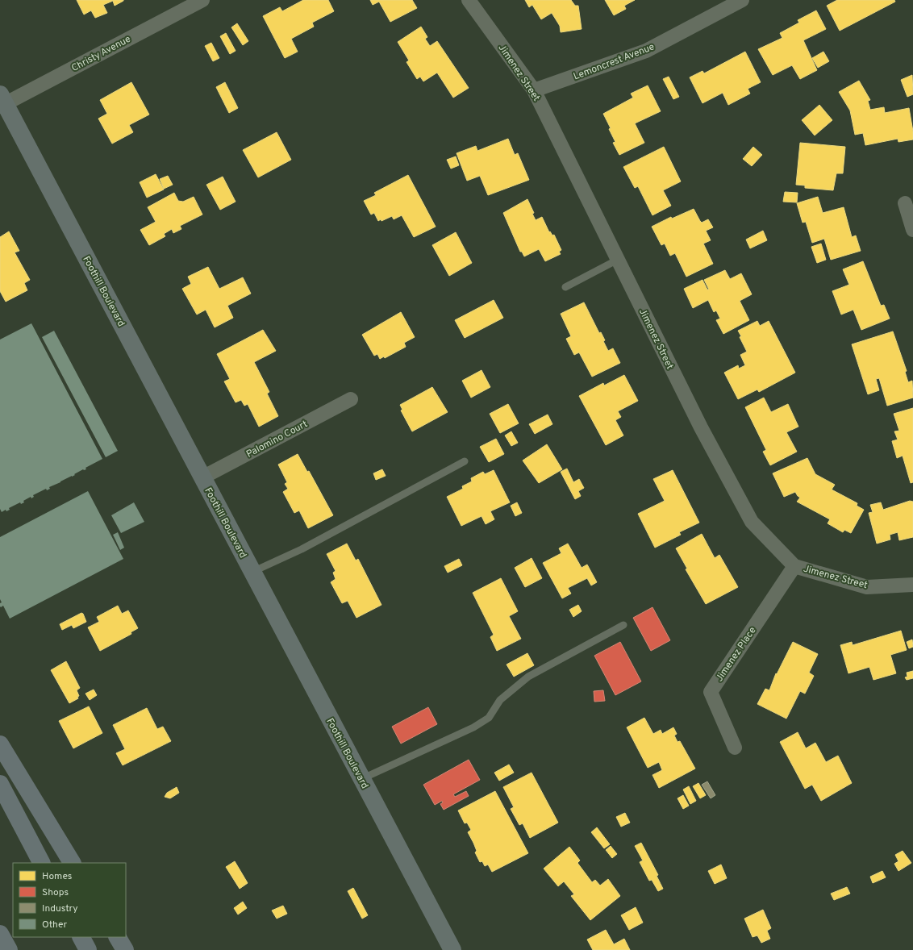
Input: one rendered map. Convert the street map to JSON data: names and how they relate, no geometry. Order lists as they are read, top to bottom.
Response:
{
  "streets": {
    "main road": ["Foothill Boulevard"],
    "street": [
      "Christy Avenue",
      "Lemoncrest Avenue",
      "Jimenez Street",
      "Palomino Court",
      "Jimenez Place"
    ]
  },
  "crossings": [
    ["Christy Avenue", "Foothill Boulevard"],
    ["Lemoncrest Avenue", "Jimenez Street"],
    ["Jimenez Street", "Jimenez Place"],
    ["Foothill Boulevard", "Palomino Court"]
  ],
  "legend": [
    "Homes",
    "Shops",
    "Industry",
    "Other"
  ]
}
